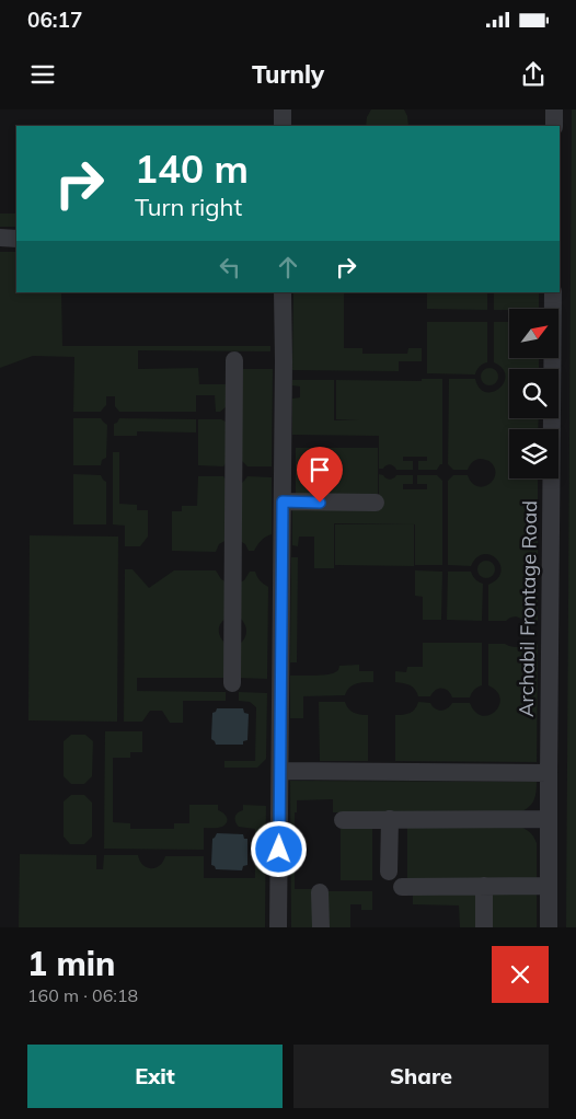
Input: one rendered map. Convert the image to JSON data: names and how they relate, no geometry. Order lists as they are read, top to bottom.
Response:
{
  "streets": {
    "street": ["Archabil Frontage Road"]
  },
  "north": "top right",
  "page": {
    "status": "06:17",
    "header": "Turnly",
    "turn": ["140 m", "Turn right"],
    "heading": ["1 min", "160 m · 06:18"],
    "buttons": ["Exit", "Share"]
  }
}
